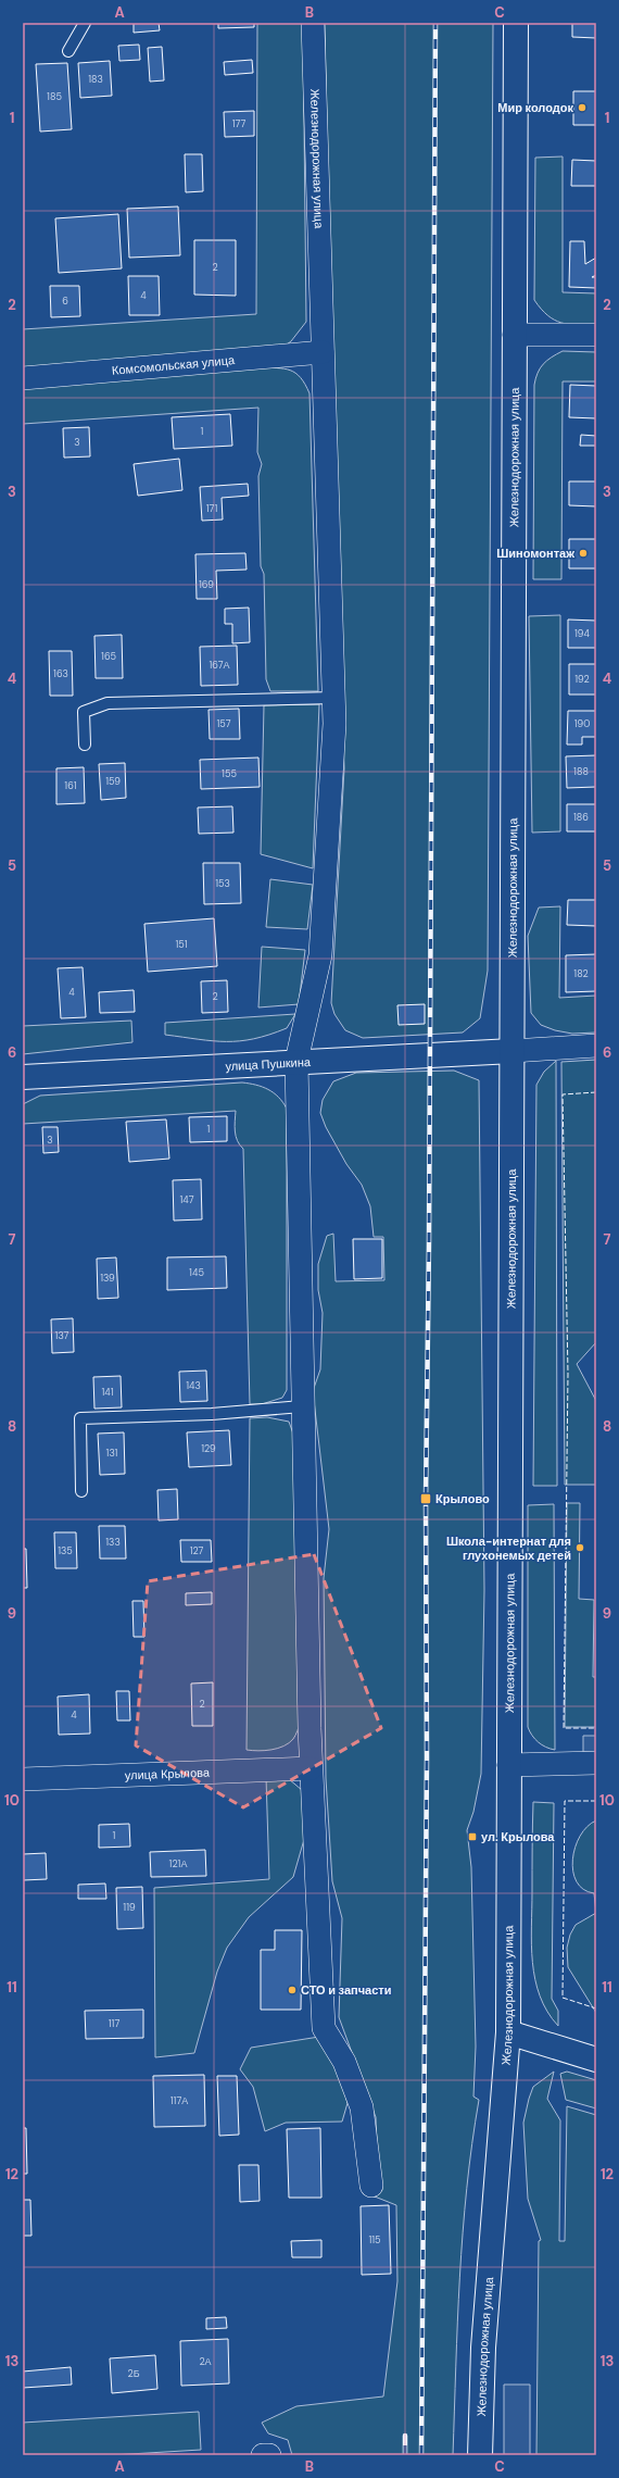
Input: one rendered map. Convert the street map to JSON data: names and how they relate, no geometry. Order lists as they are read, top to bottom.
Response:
{
  "streets": {
    "main road": ["Железнодорожная улица", "улица Пушкина"],
    "street": ["Комсомольская улица", "улица Крылова"]
  },
  "crossings": [
    ["Железнодорожная улица", "Комсомольская улица"],
    ["Железнодорожная улица", "улица Пушкина"],
    ["Железнодорожная улица", "улица Крылова"]
  ],
  "places": {
    "other": [
      "Мир колодок",
      "Шиномонтаж",
      "Школа-интернат для глухонемых детей",
      "СТО и запчасти"
    ],
    "transit": ["Крылово", "ул. Крылова"]
  },
  "house_numbers": [
    "183",
    "185",
    "177",
    "2",
    "4",
    "6",
    "1",
    "3",
    "171",
    "169",
    "194",
    "165",
    "167А",
    "163",
    "192",
    "157",
    "190",
    "188",
    "155",
    "159",
    "161",
    "186",
    "153",
    "151",
    "182",
    "4",
    "2",
    "1",
    "3",
    "147",
    "145",
    "139",
    "137",
    "143",
    "141",
    "129",
    "131",
    "133",
    "135",
    "127",
    "2",
    "4",
    "1",
    "121А",
    "119",
    "117",
    "117А",
    "115",
    "2А",
    "2Б"
  ],
  "grid": {
    "columns": ["A", "B", "C"],
    "rows": [
      "1",
      "2",
      "3",
      "4",
      "5",
      "6",
      "7",
      "8",
      "9",
      "10",
      "11",
      "12",
      "13"
    ]
  }
}
